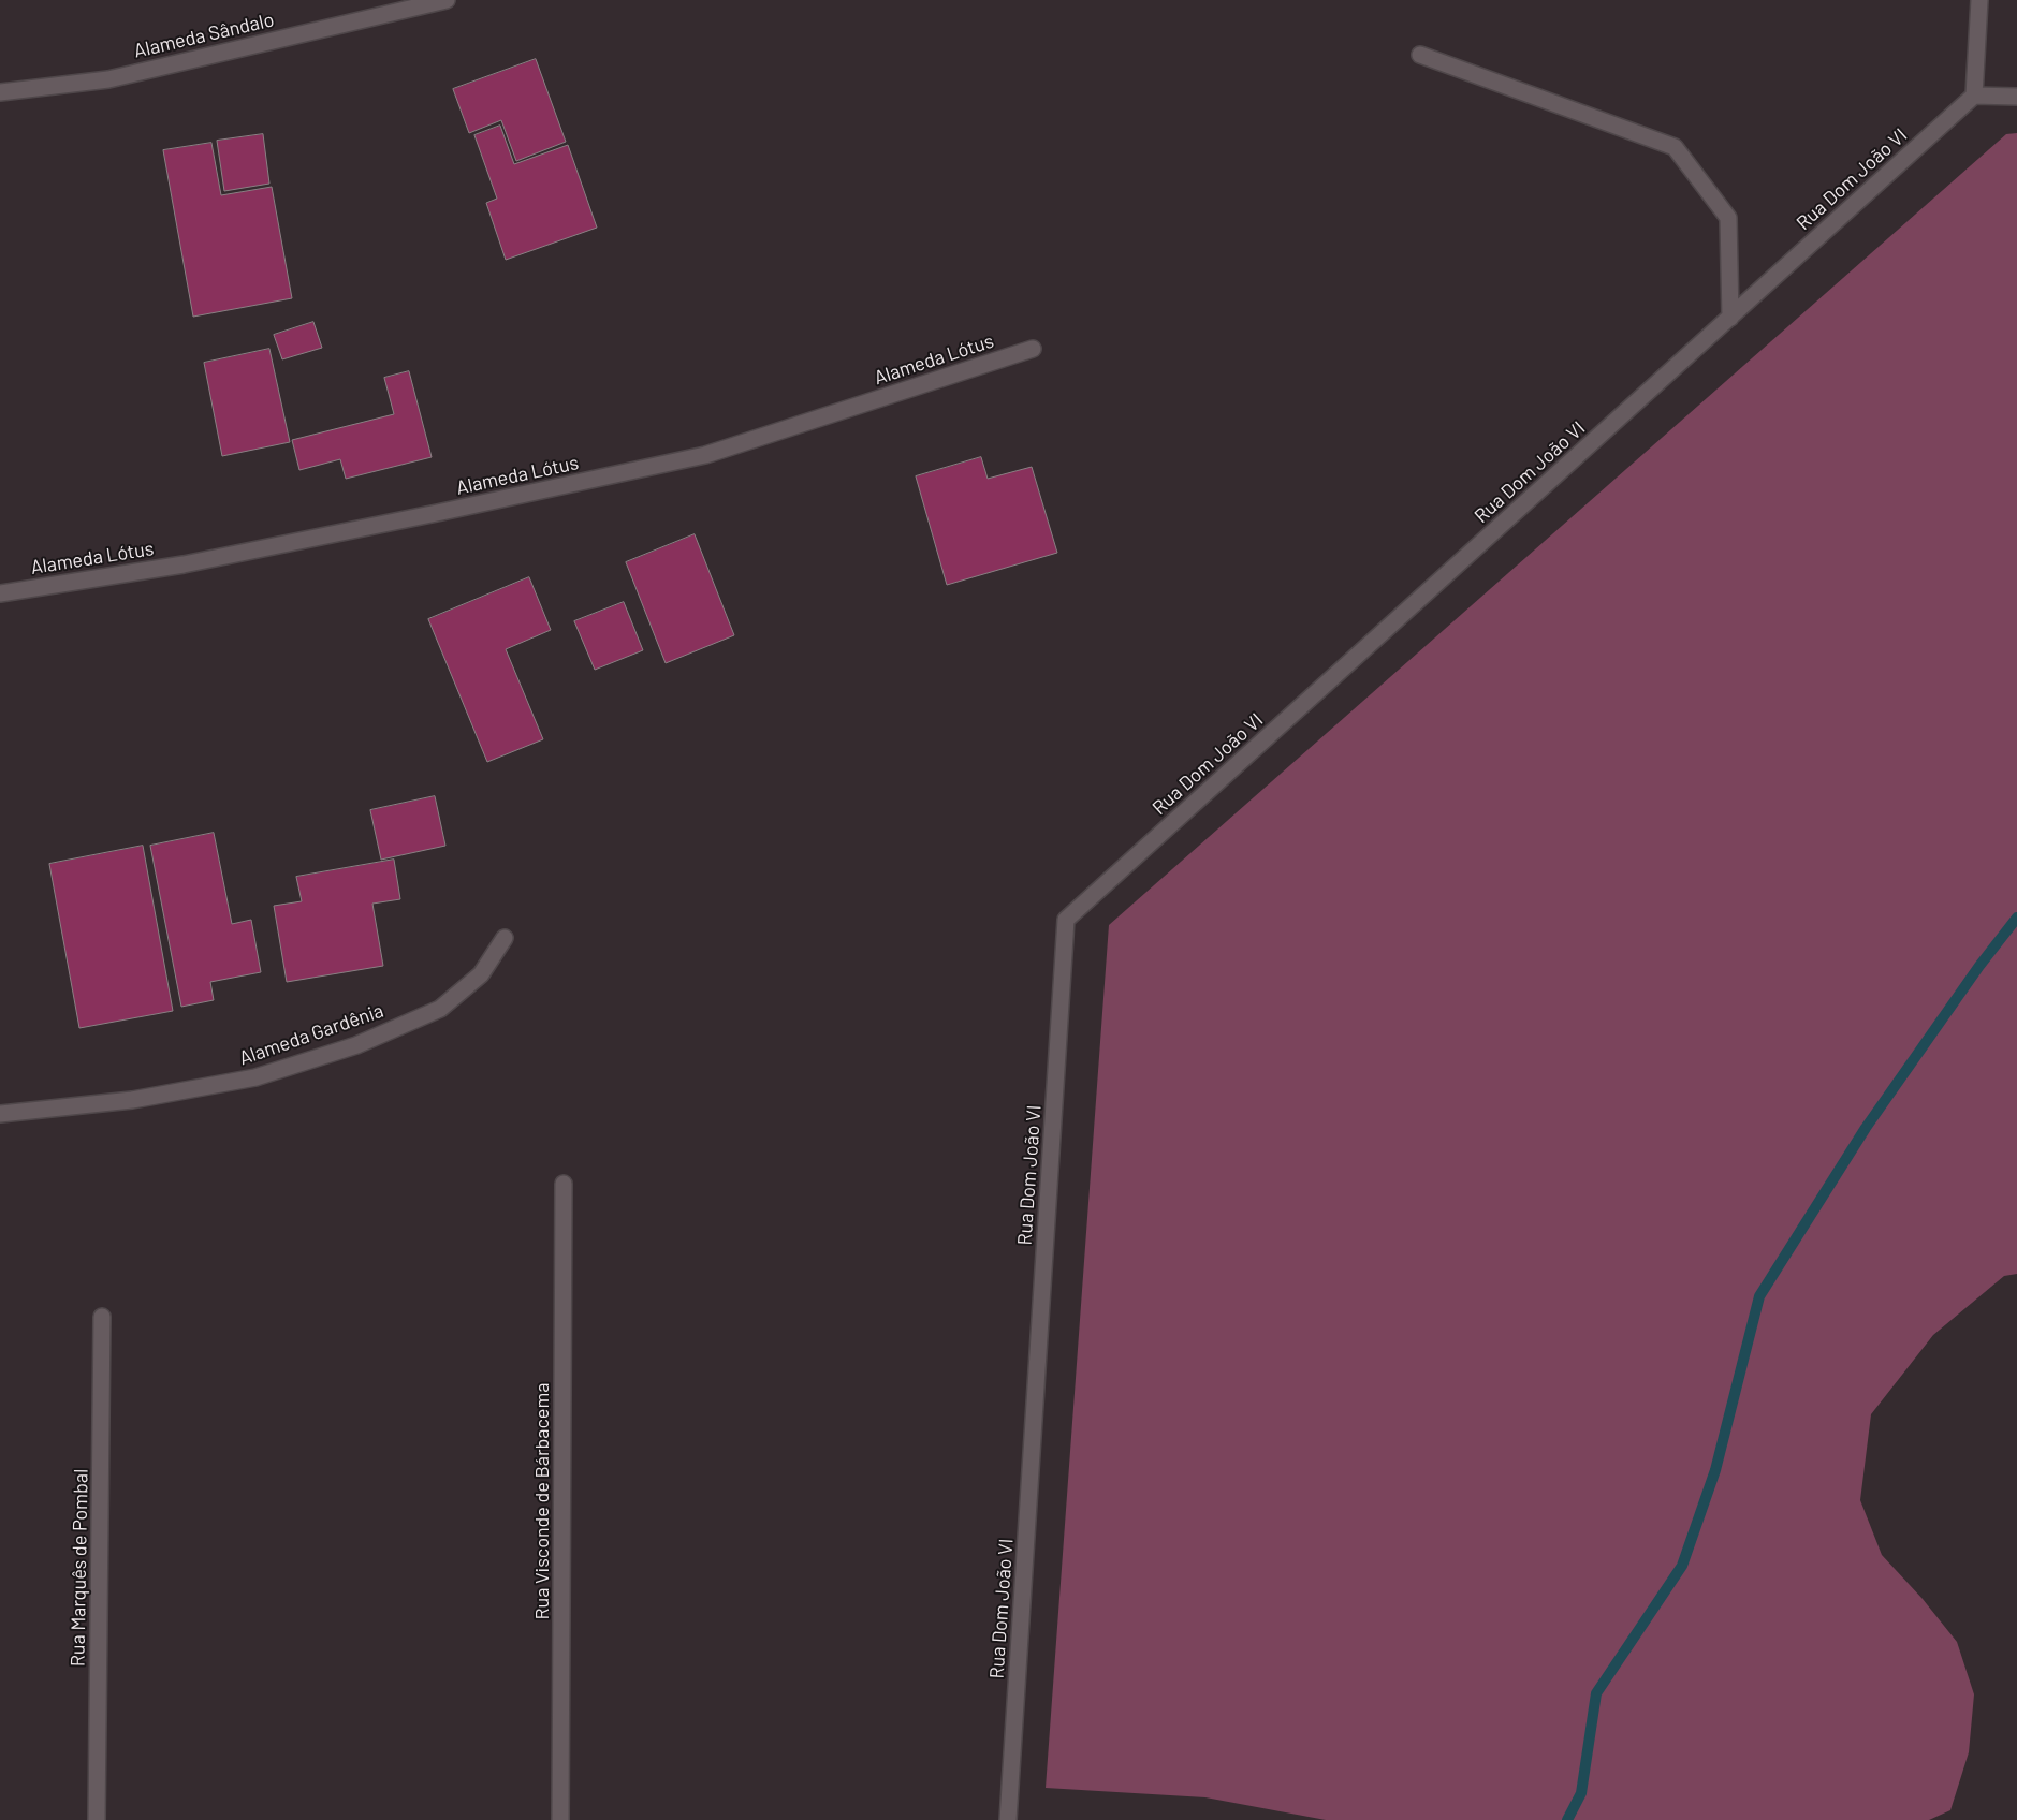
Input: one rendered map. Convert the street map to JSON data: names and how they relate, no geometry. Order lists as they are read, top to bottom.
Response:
{
  "streets": {
    "street": [
      "Alameda Sândalo",
      "Rua Dom João VI",
      "Alameda Lótus",
      "Alameda Gardênia",
      "Rua Visconde de Bárbacema",
      "Rua Marquês de Pombal"
    ]
  }
}
